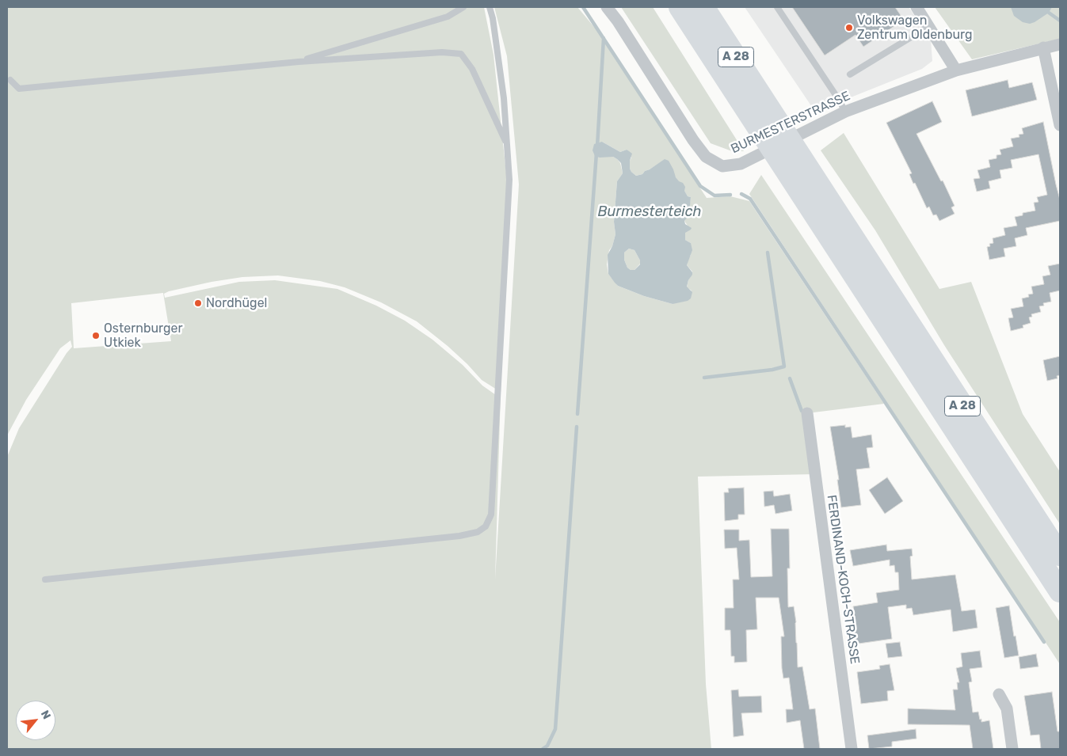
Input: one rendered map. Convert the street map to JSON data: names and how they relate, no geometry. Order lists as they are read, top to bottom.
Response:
{
  "streets": {
    "highway": ["A 28"],
    "street": ["BURMESTERSTRASSE", "FERDINAND-KOCH-STRASSE"]
  },
  "water": ["Burmesterteich"],
  "places": ["Volkswagen Zentrum Oldenburg", "Nordhügel", "Osternburger Utkiek"],
  "north": "top right"
}
